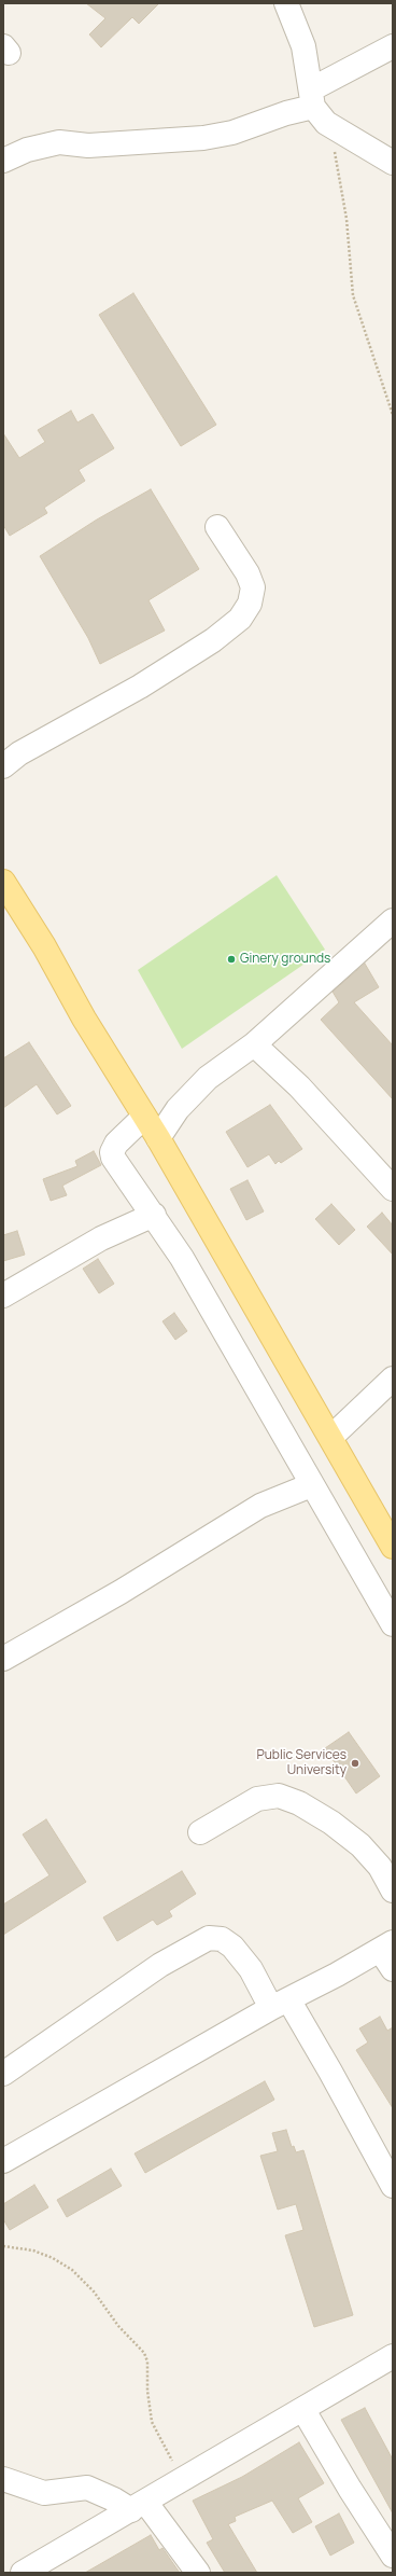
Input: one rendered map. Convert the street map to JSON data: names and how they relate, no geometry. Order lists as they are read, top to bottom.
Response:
{
  "places": ["Ginery grounds", "Public Services University"]
}
